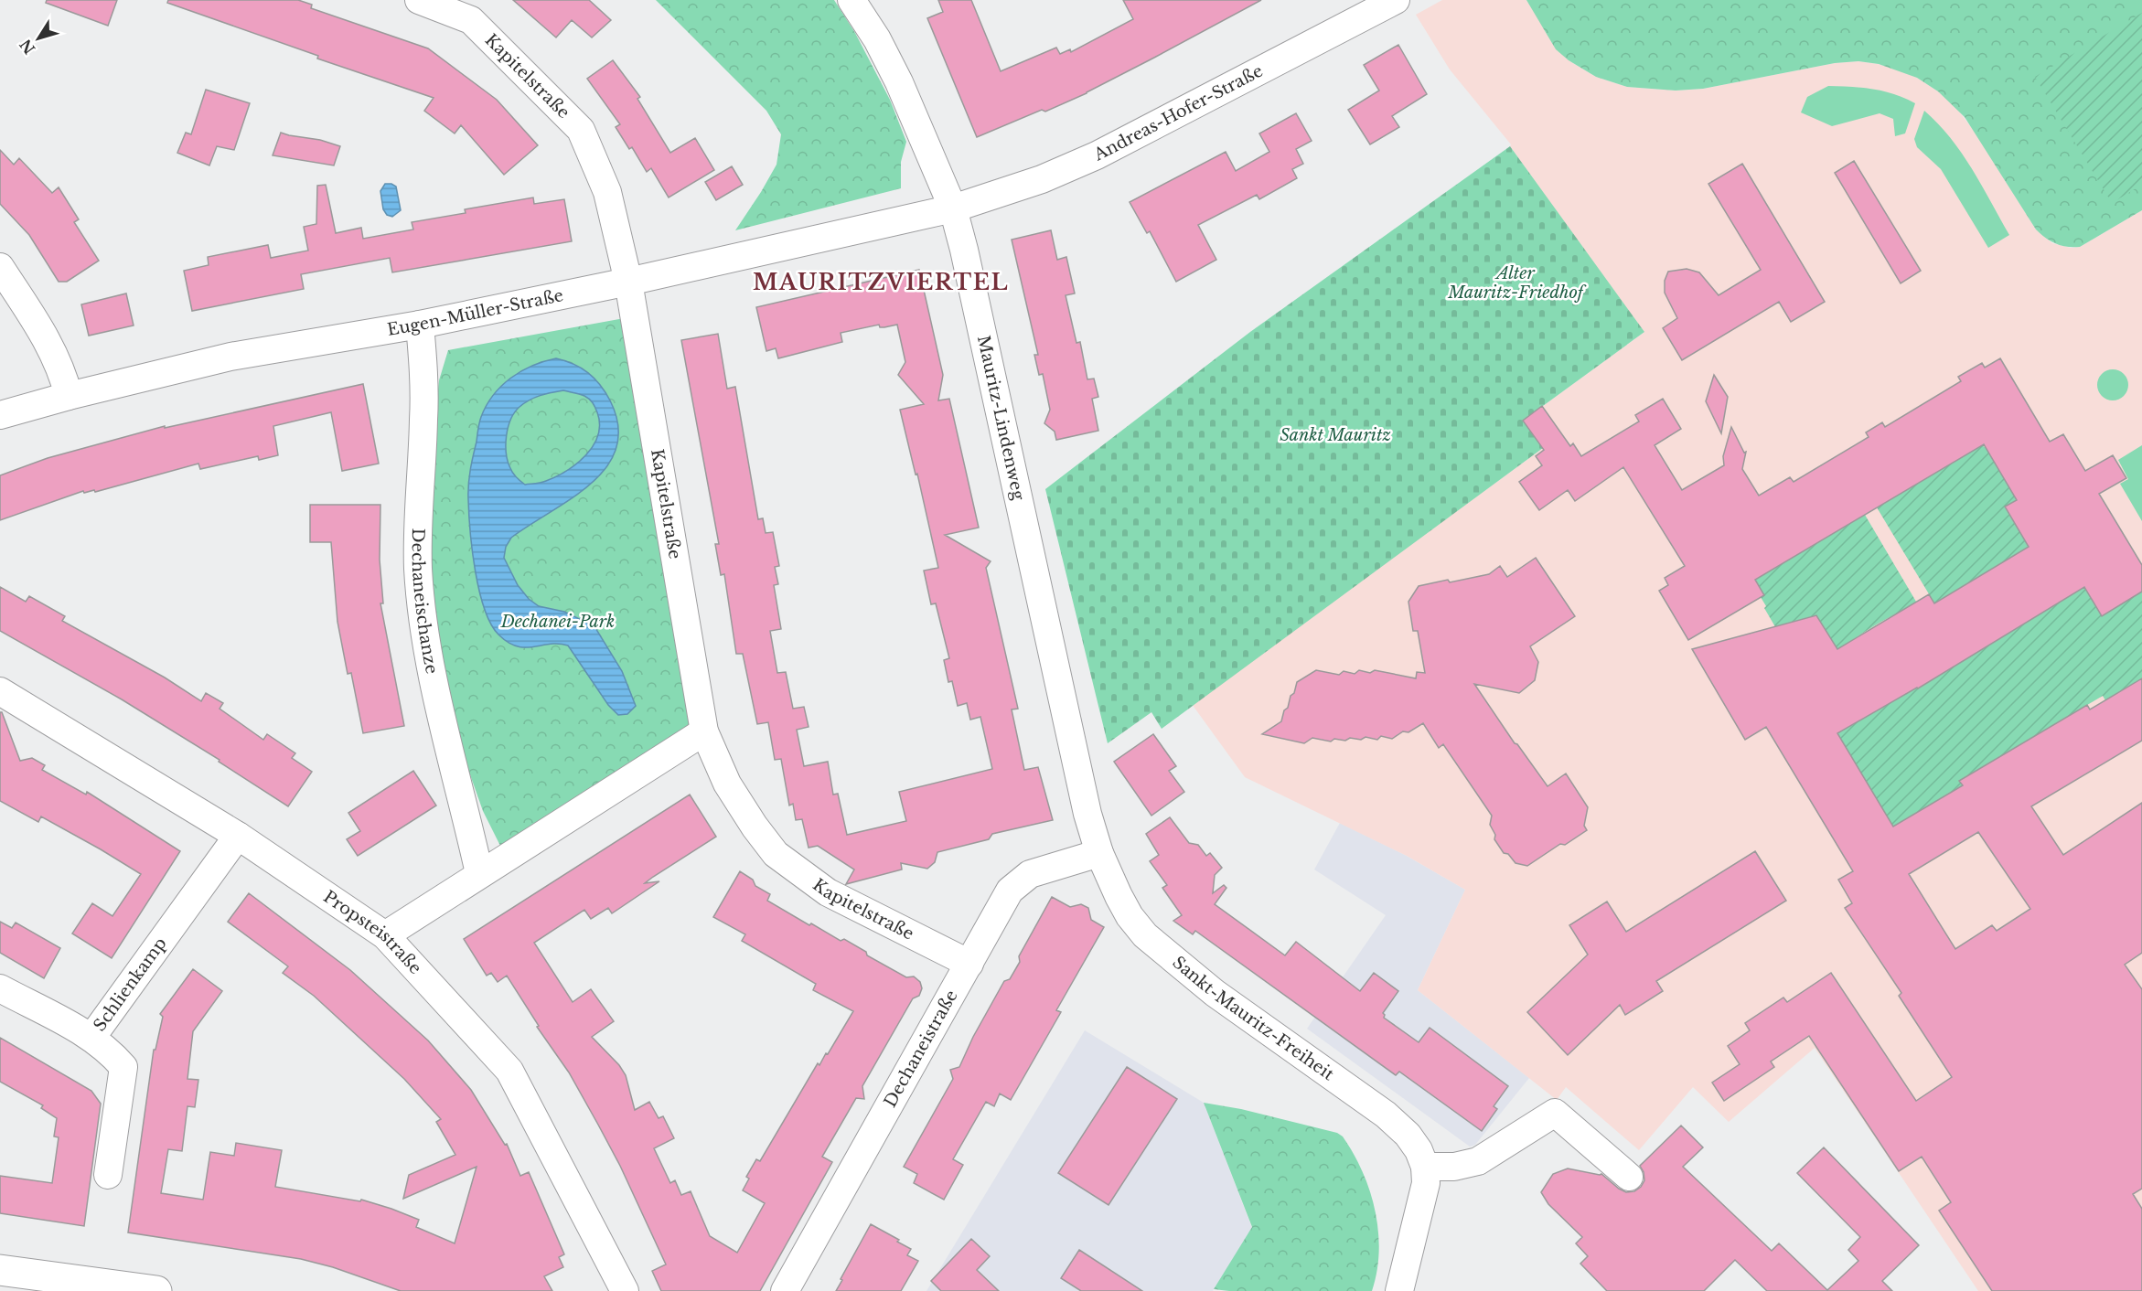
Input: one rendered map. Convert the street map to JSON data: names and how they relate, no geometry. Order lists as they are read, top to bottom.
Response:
{
  "streets": {
    "street": [
      "Kapitelstraße",
      "Andreas-Hofer-Straße",
      "Eugen-Müller-Straße",
      "Mauritz-Lindenweg",
      "Dechaneischanze",
      "Propsteistraße",
      "Schlienkamp",
      "Sankt-Mauritz-Freiheit",
      "Dechaneistraße"
    ]
  },
  "crossings": [
    ["Kapitelstraße", "Eugen-Müller-Straße"],
    ["Kapitelstraße", "Dechaneistraße"],
    ["Andreas-Hofer-Straße", "Eugen-Müller-Straße"],
    ["Andreas-Hofer-Straße", "Mauritz-Lindenweg"],
    ["Eugen-Müller-Straße", "Mauritz-Lindenweg"],
    ["Eugen-Müller-Straße", "Dechaneischanze"],
    ["Mauritz-Lindenweg", "Sankt-Mauritz-Freiheit"],
    ["Mauritz-Lindenweg", "Dechaneistraße"],
    ["Propsteistraße", "Schlienkamp"],
    ["Sankt-Mauritz-Freiheit", "Dechaneistraße"]
  ],
  "districts": ["MAURITZVIERTEL"],
  "parks": ["Alter Mauritz-Friedhof", "Sankt Mauritz", "Dechanei-Park"],
  "north": "bottom left"
}
